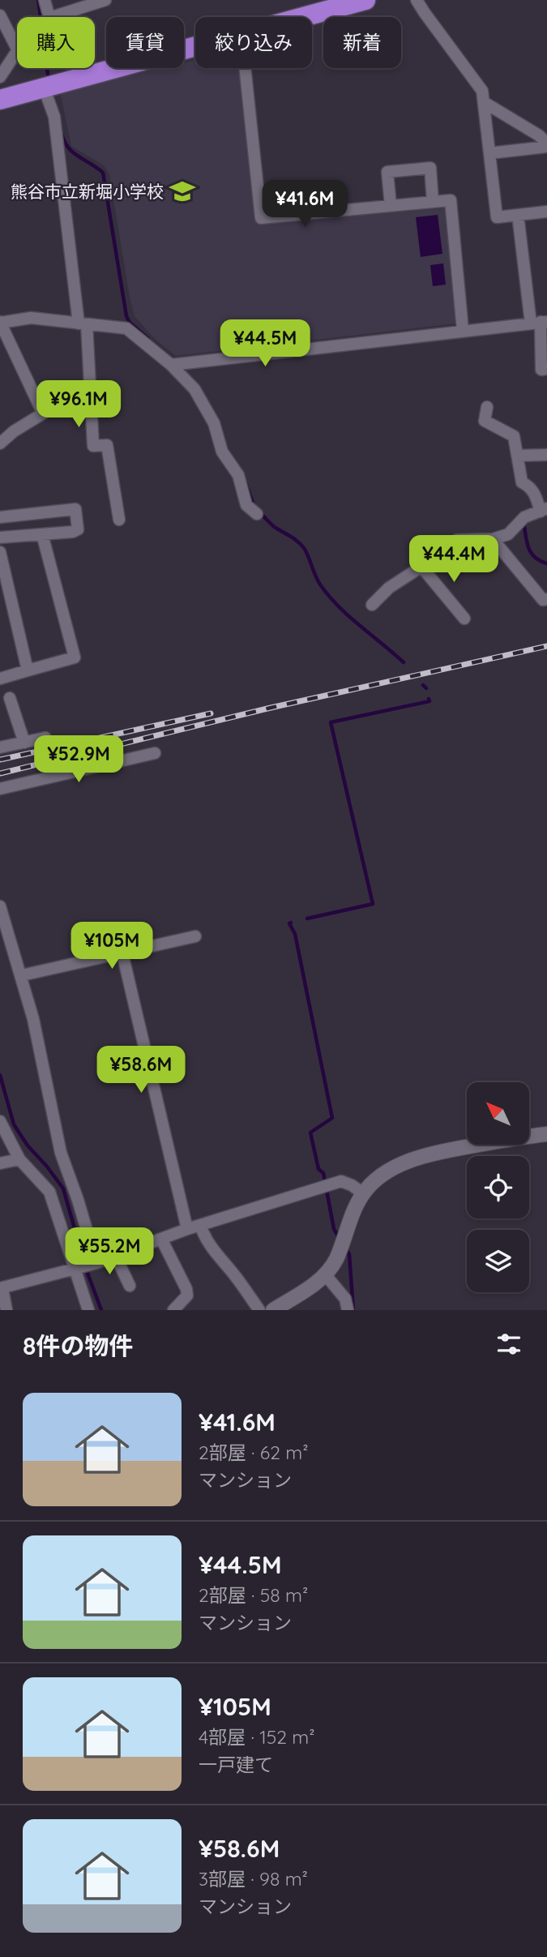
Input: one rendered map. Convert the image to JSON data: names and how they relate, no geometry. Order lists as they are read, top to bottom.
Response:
{
  "places": {
    "school or university": ["熊谷市立新堀小学校"]
  },
  "north": "top left",
  "page": {
    "chip": [
      "購入",
      "賃貸",
      "絞り込み",
      "新着"
    ],
    "price": [
      "¥41.6M",
      "¥44.5M",
      "¥96.1M",
      "¥44.4M",
      "¥52.9M",
      "¥105M",
      "¥58.6M",
      "¥55.2M"
    ],
    "heading": "8件の物件",
    "list": [
      {
        "name": "¥41.6M",
        "note": "2部屋 · 62 m² · マンション"
      },
      {
        "name": "¥44.5M",
        "note": "2部屋 · 58 m² · マンション"
      },
      {
        "name": "¥105M",
        "note": "4部屋 · 152 m² · 一戸建て"
      },
      {
        "name": "¥58.6M",
        "note": "3部屋 · 98 m² · マンション"
      }
    ]
  }
}
